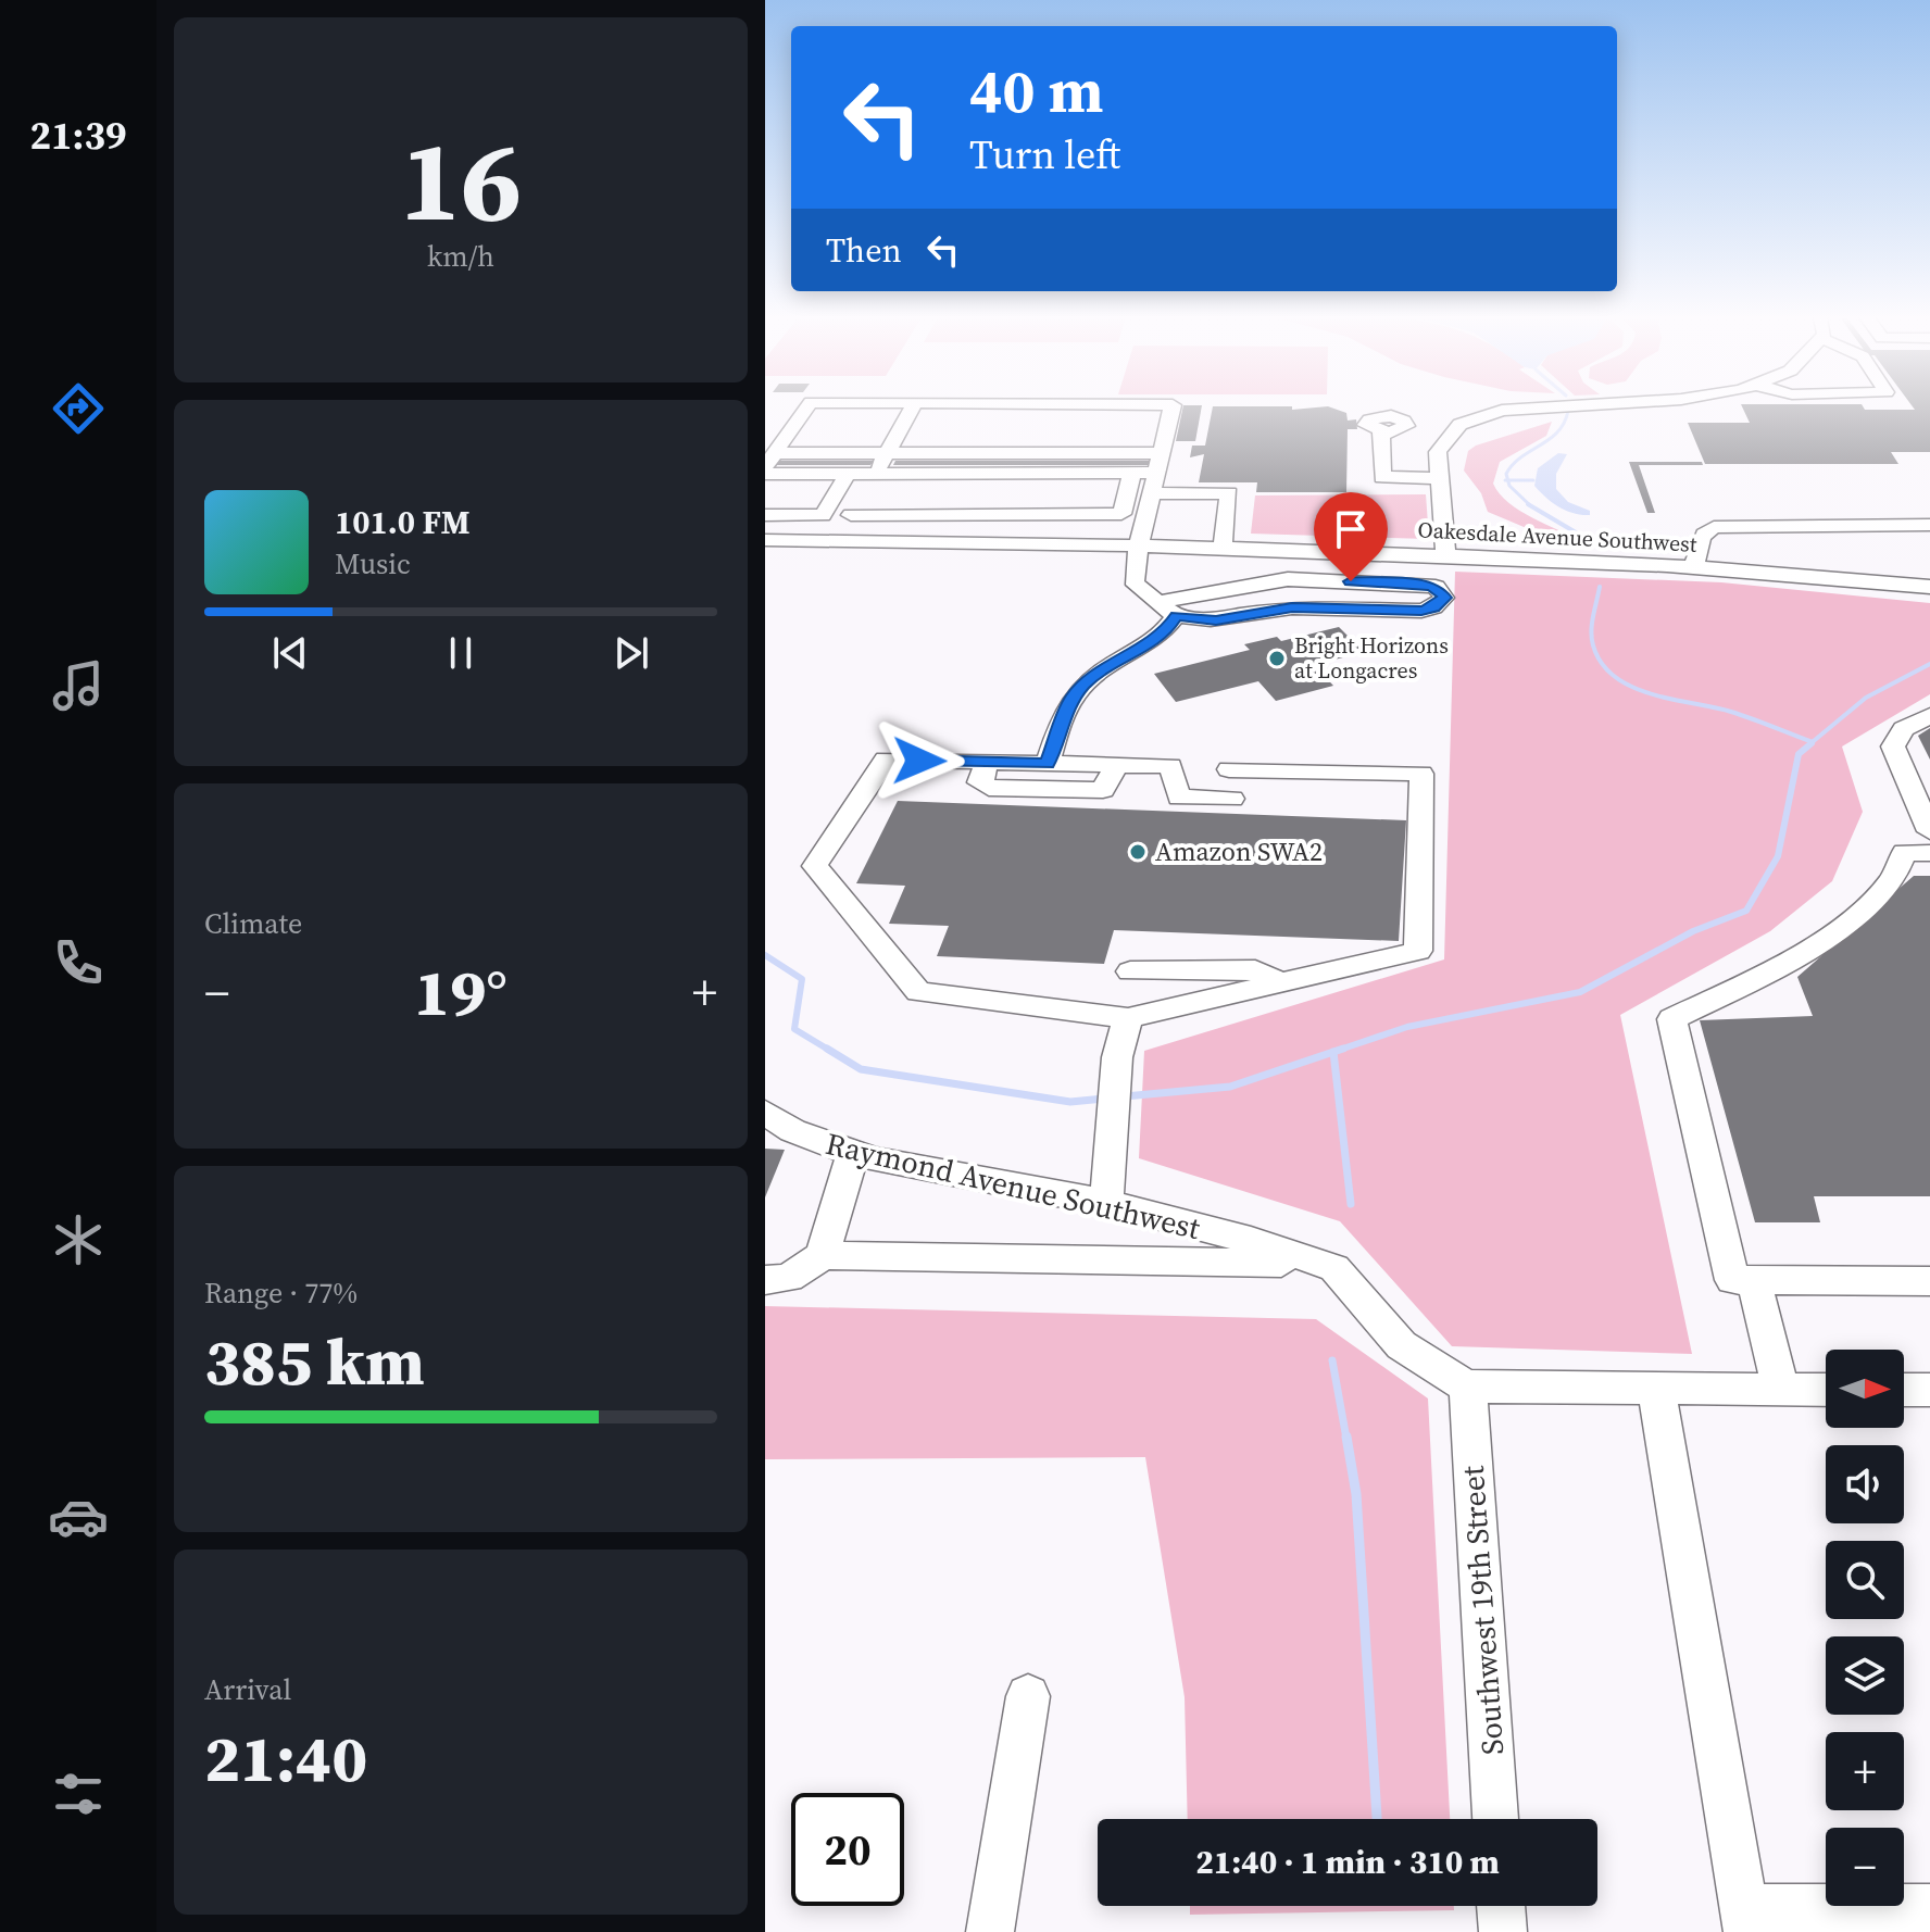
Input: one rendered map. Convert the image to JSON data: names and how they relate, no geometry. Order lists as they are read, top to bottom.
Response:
{
  "streets": {
    "street": ["Oakesdale Avenue Southwest", "Raymond Avenue Southwest", "Southwest 19th Street"]
  },
  "crossings": [
    ["Raymond Avenue Southwest", "Southwest 19th Street"]
  ],
  "places": ["Bright Horizons at Longacres", "Amazon SWA2"],
  "north": "right",
  "page": {
    "tabs": "21:39",
    "tile": [
      ["16", "km/h"],
      "Climate",
      ["Range · 77%", "385 km"],
      ["Arrival", "21:40"]
    ],
    "turn": ["40 m", "Turn left"],
    "then": "Then",
    "song": ["101.0 FM", "Music"],
    "heat": ["−", "19°", "+"],
    "map_buttons": ["+", "−"],
    "limit": "20",
    "trip": "21:40 · 1 min · 310 m"
  }
}
